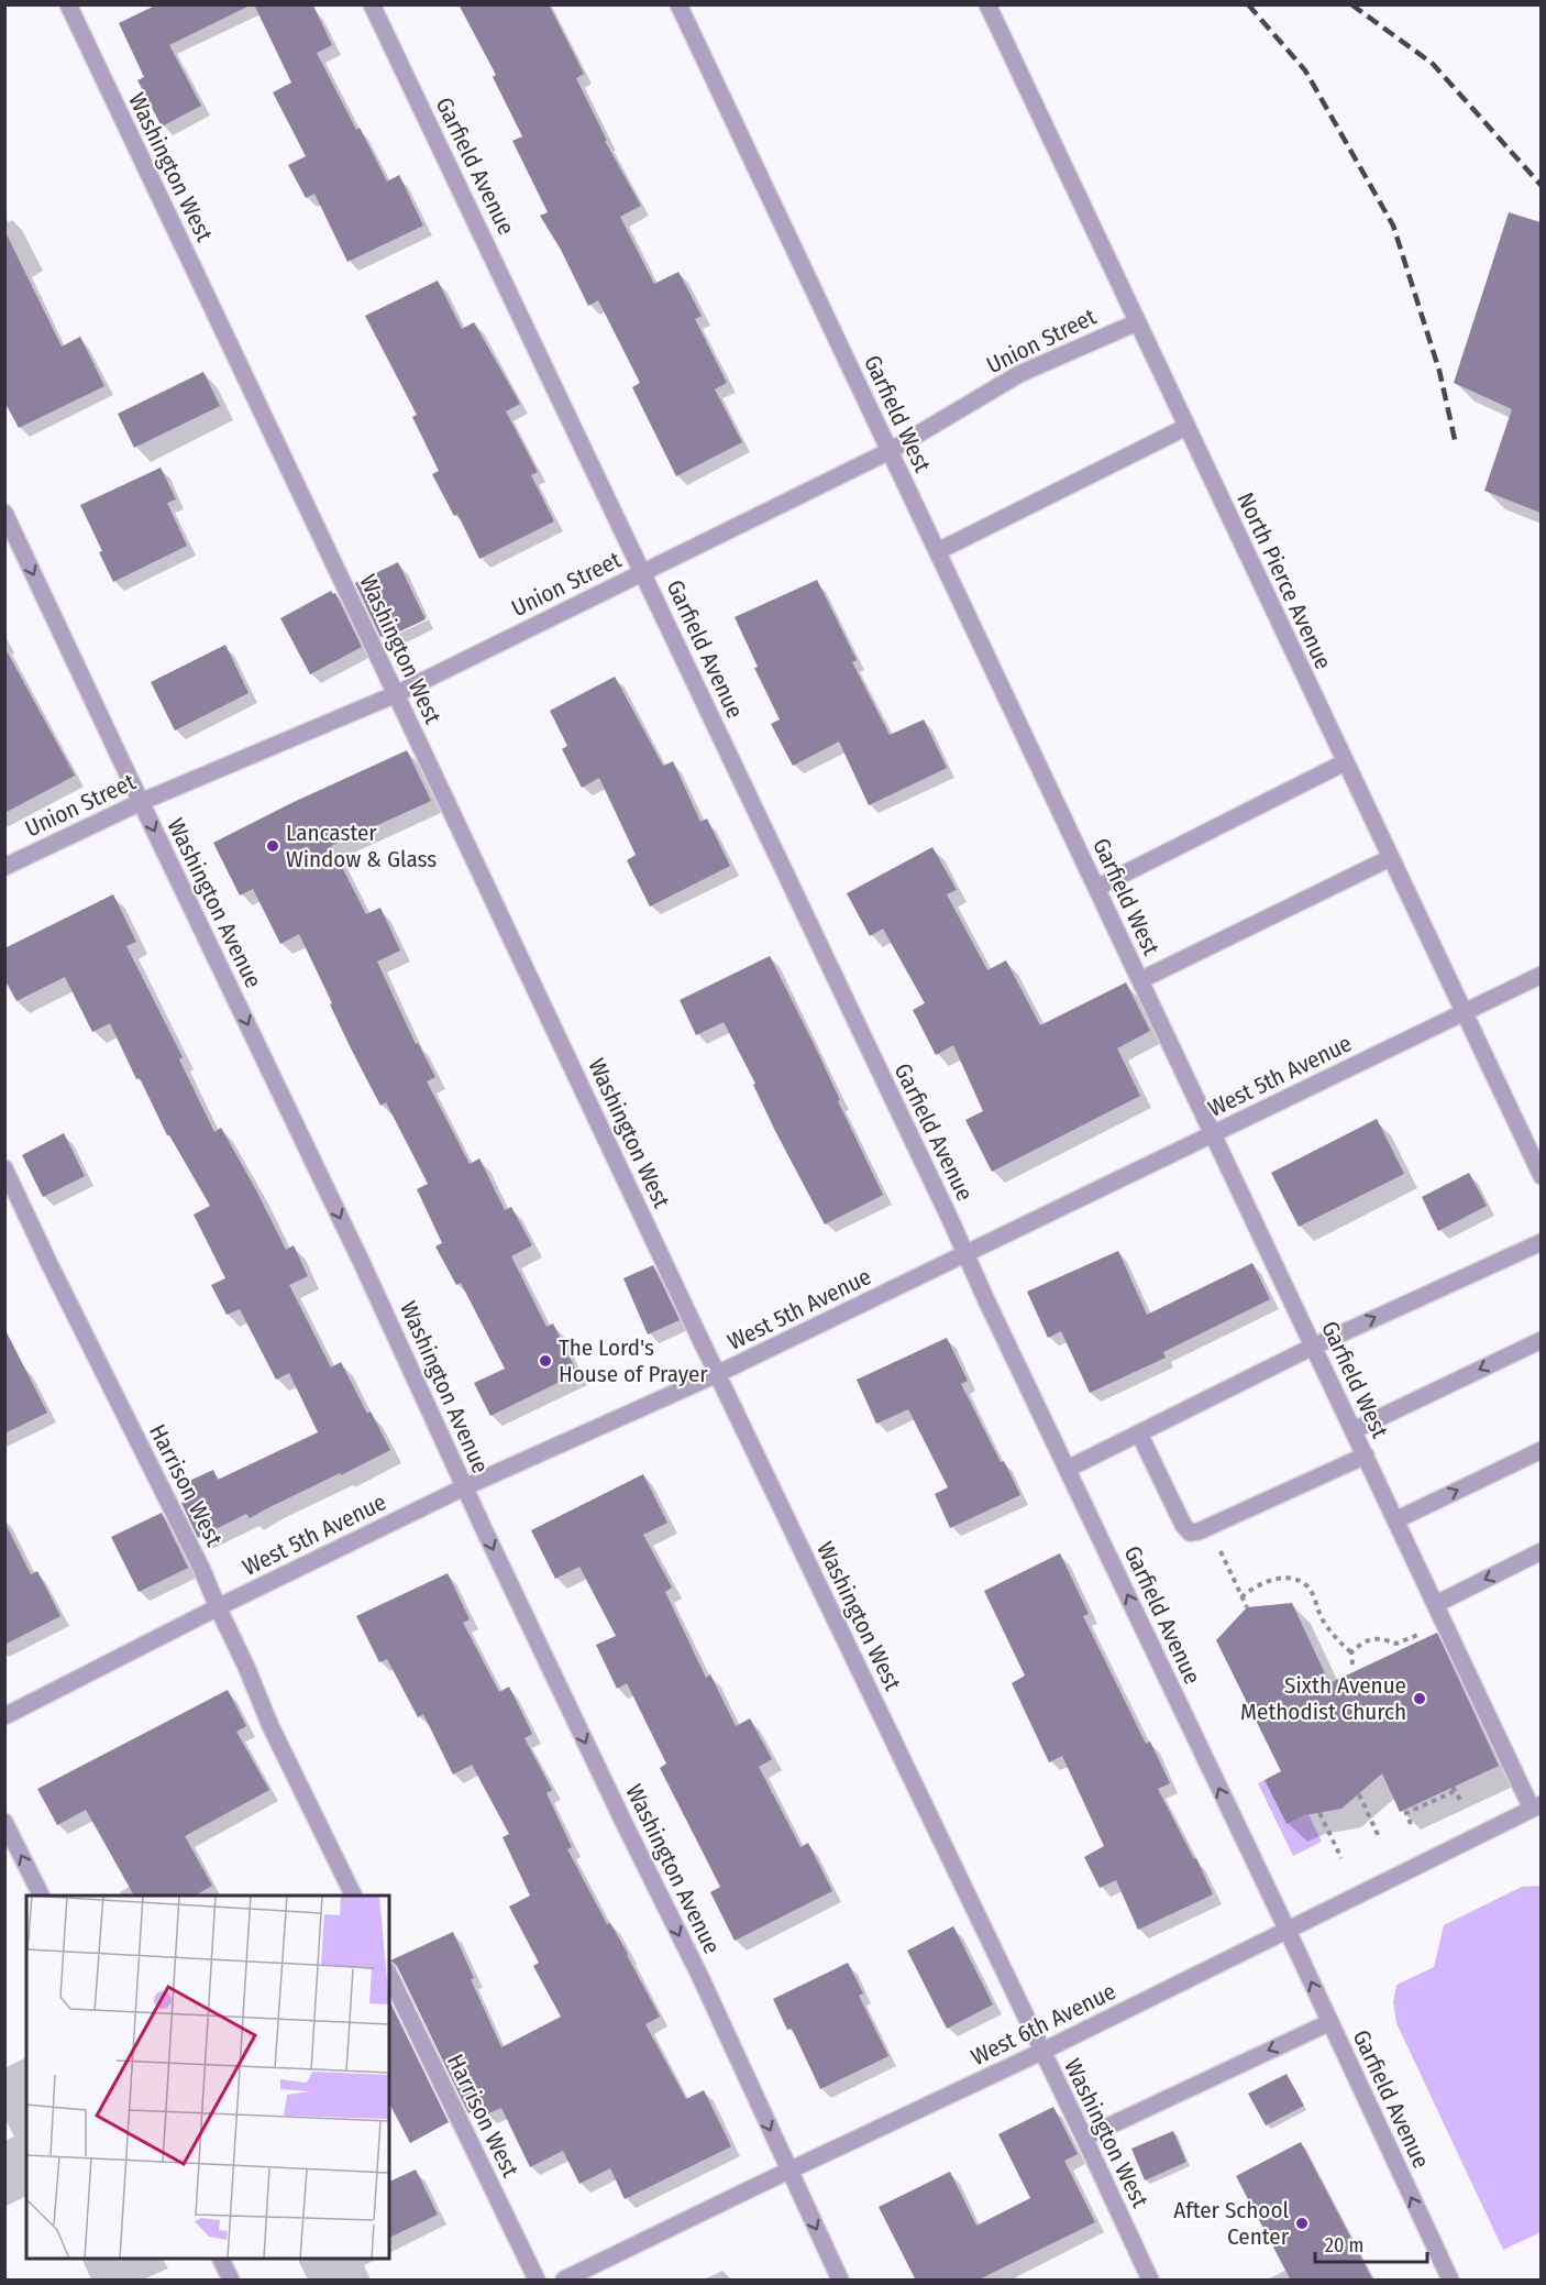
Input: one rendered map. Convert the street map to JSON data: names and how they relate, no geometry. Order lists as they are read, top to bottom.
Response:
{
  "streets": {
    "street": [
      "Garfield Avenue",
      "Washington West",
      "Union Street",
      "Garfield West",
      "North Pierce Avenue",
      "Washington Avenue",
      "West 5th Avenue",
      "Harrison West",
      "West 6th Avenue"
    ]
  },
  "crossings": [
    ["Garfield Avenue", "Union Street"],
    ["Garfield Avenue", "West 5th Avenue"],
    ["Garfield Avenue", "West 6th Avenue"],
    ["Washington West", "Union Street"],
    ["Washington West", "West 5th Avenue"],
    ["Washington West", "West 6th Avenue"],
    ["Union Street", "Garfield West"],
    ["Union Street", "North Pierce Avenue"],
    ["Union Street", "Washington Avenue"],
    ["Garfield West", "West 5th Avenue"],
    ["Garfield West", "West 6th Avenue"],
    ["North Pierce Avenue", "West 5th Avenue"],
    ["Washington Avenue", "West 5th Avenue"],
    ["Washington Avenue", "West 6th Avenue"],
    ["West 5th Avenue", "Harrison West"]
  ],
  "one_way": ["Garfield Avenue", "Washington Avenue"],
  "places": [
    "Lancaster Window & Glass",
    "The Lord's House of Prayer",
    "Sixth Avenue Methodist Church",
    "After School Center"
  ],
  "scale_bar": "20 m"
}
